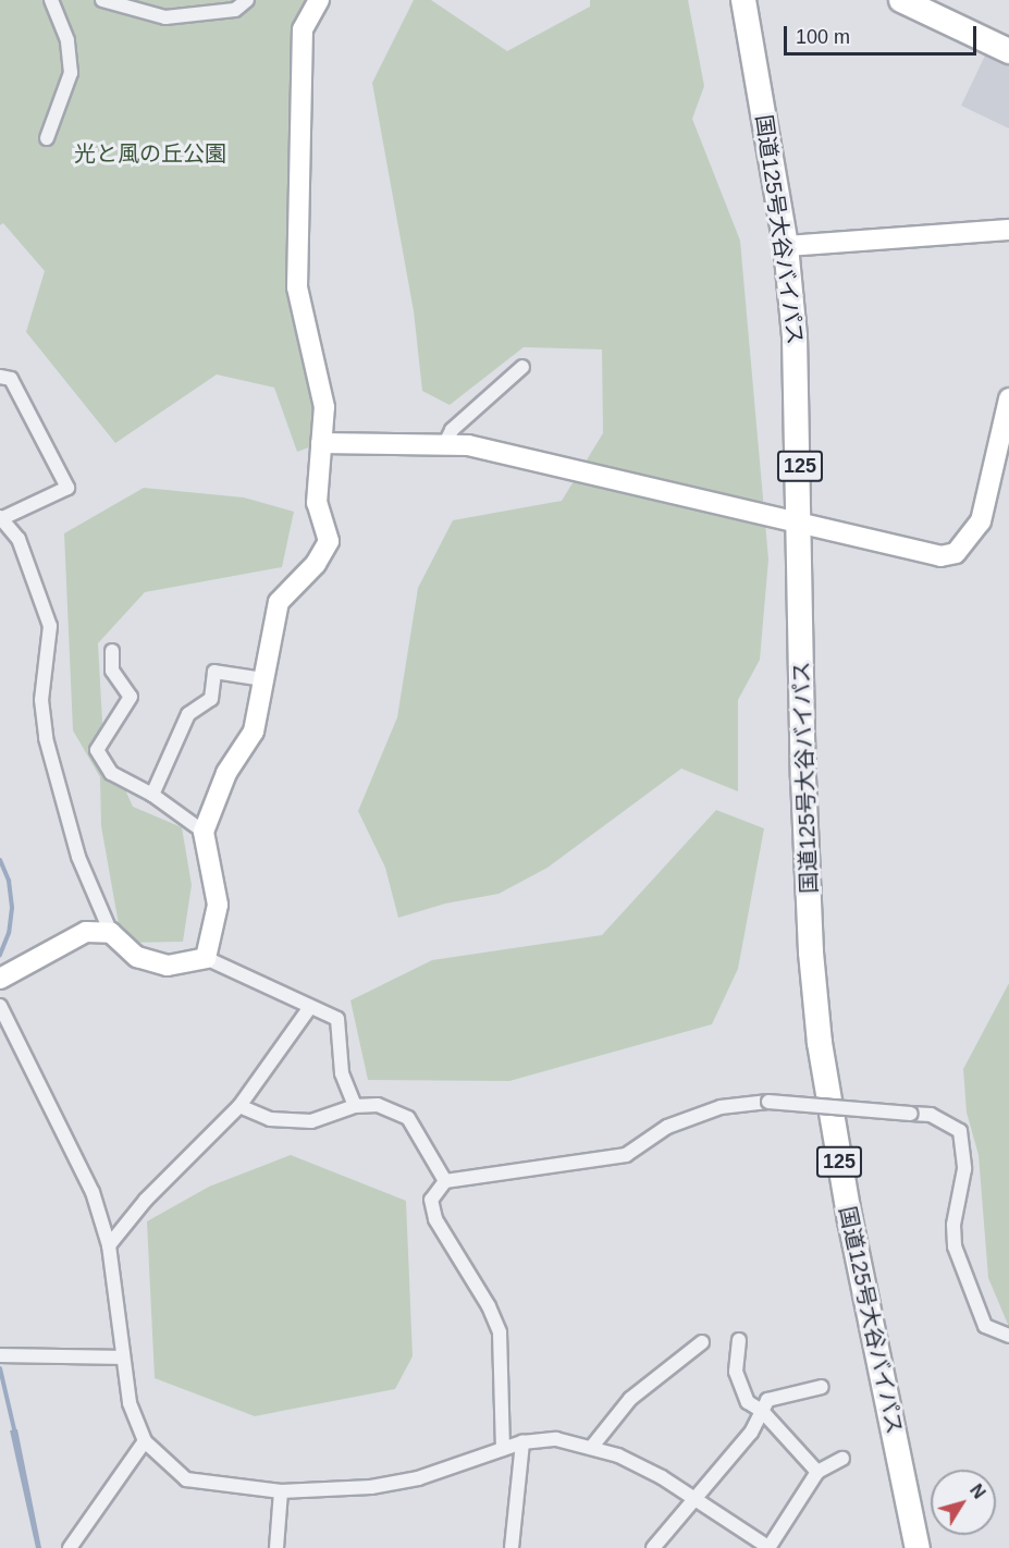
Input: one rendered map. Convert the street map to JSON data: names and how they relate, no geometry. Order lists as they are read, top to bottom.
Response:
{
  "streets": {
    "highway": ["国道125号大谷バイパス", "125"]
  },
  "parks": ["光と風の丘公園"],
  "scale_bar": "100 m",
  "north": "top right"
}
